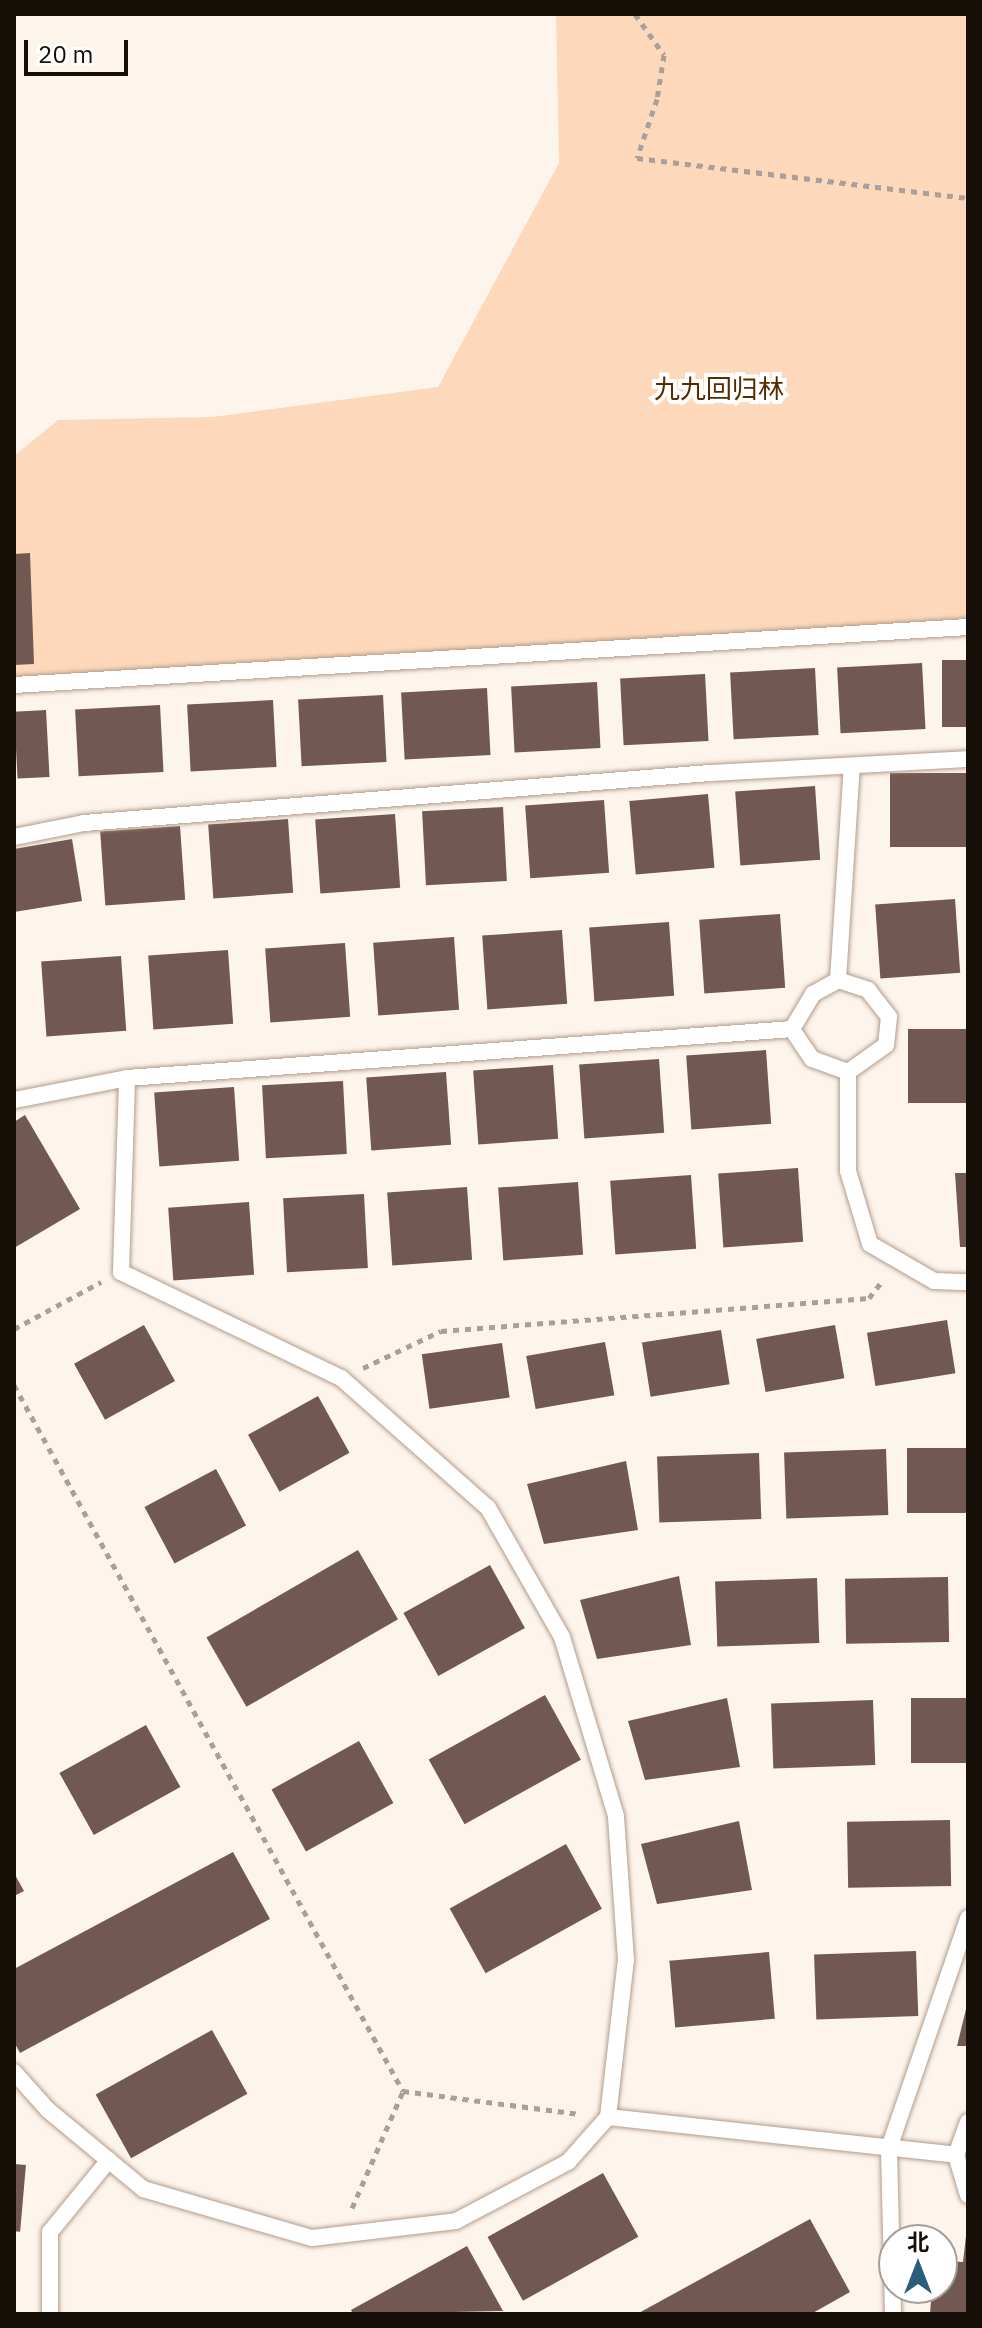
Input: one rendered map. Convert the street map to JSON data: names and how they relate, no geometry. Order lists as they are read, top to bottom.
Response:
{
  "parks": ["九九回归林"],
  "scale_bar": "20 m",
  "north": "top"
}
